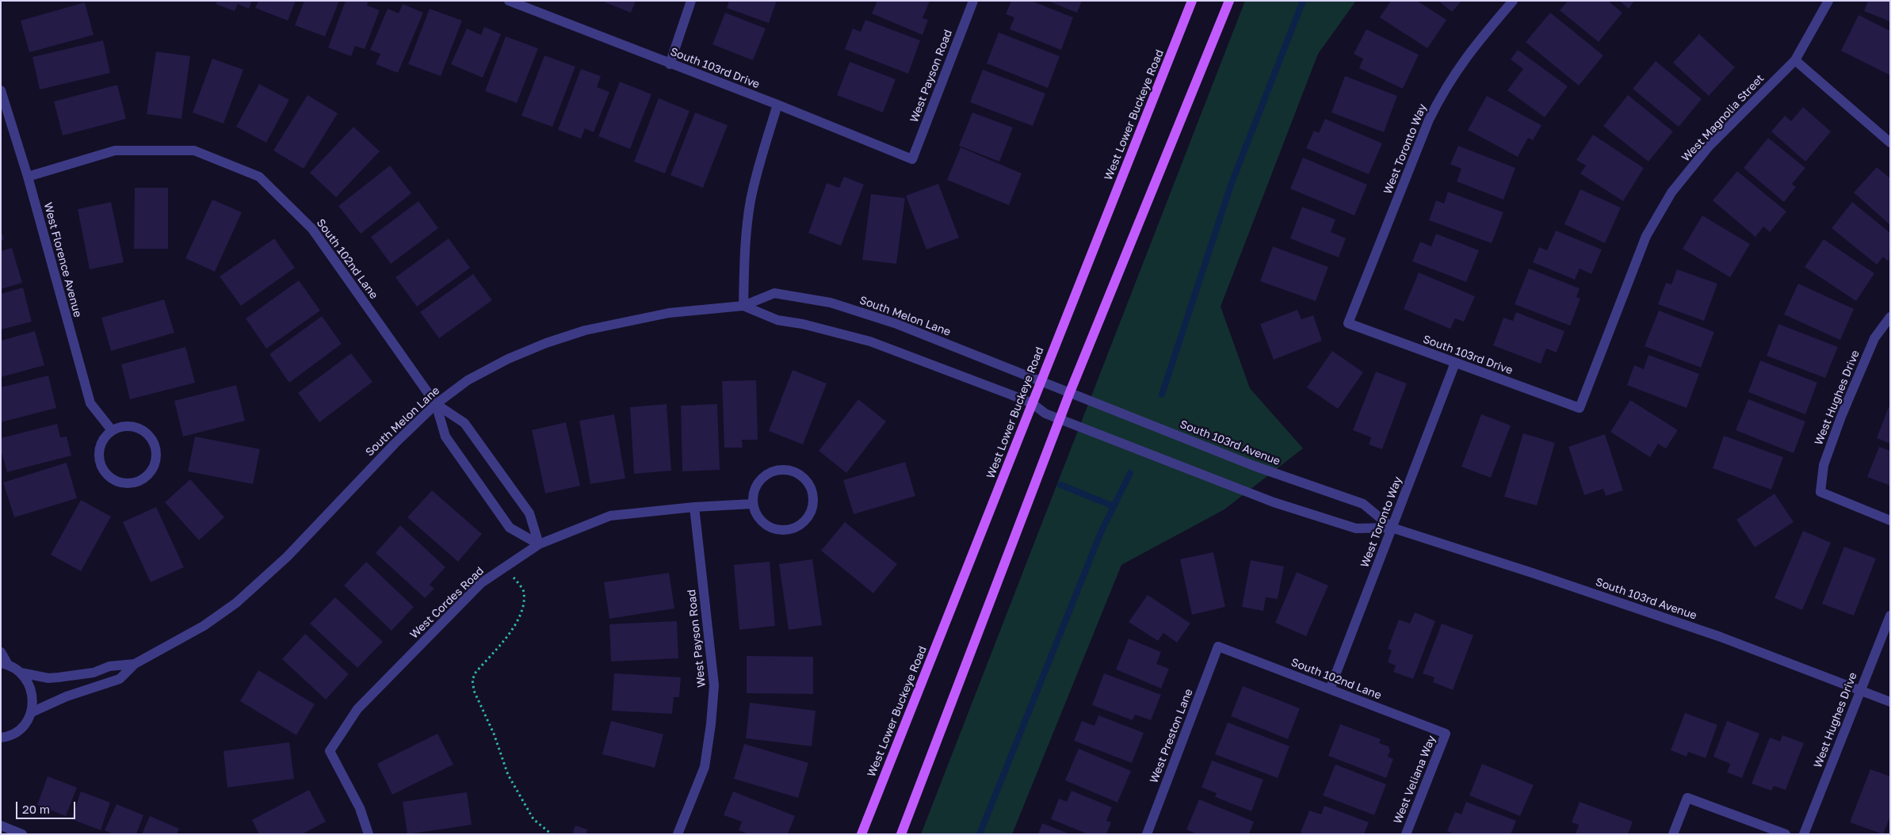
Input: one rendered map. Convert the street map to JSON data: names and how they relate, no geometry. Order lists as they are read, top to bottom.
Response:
{
  "streets": {
    "main road": ["West Lower Buckeye Road"],
    "street": [
      "South 103rd Drive",
      "West Payson Road",
      "West Magnolia Street",
      "West Toronto Way",
      "South 102nd Lane",
      "West Florence Avenue",
      "South Melon Lane",
      "West Hughes Drive",
      "South 103rd Avenue",
      "West Cordes Road",
      "West Preston Lane",
      "West Veliana Way"
    ]
  },
  "crossings": [
    ["South 103rd Drive", "West Payson Road"],
    ["South 103rd Drive", "West Magnolia Street"],
    ["South 103rd Drive", "West Toronto Way"],
    ["West Payson Road", "West Cordes Road"],
    ["West Lower Buckeye Road", "South Melon Lane"],
    ["West Toronto Way", "South 102nd Lane"],
    ["West Toronto Way", "South 103rd Avenue"],
    ["South 102nd Lane", "West Florence Avenue"],
    ["South 102nd Lane", "South Melon Lane"],
    ["South 102nd Lane", "West Cordes Road"],
    ["South 102nd Lane", "West Preston Lane"],
    ["South 102nd Lane", "West Veliana Way"],
    ["South Melon Lane", "South 103rd Avenue"],
    ["West Hughes Drive", "South 103rd Avenue"]
  ],
  "scale_bar": "20 m"
}
